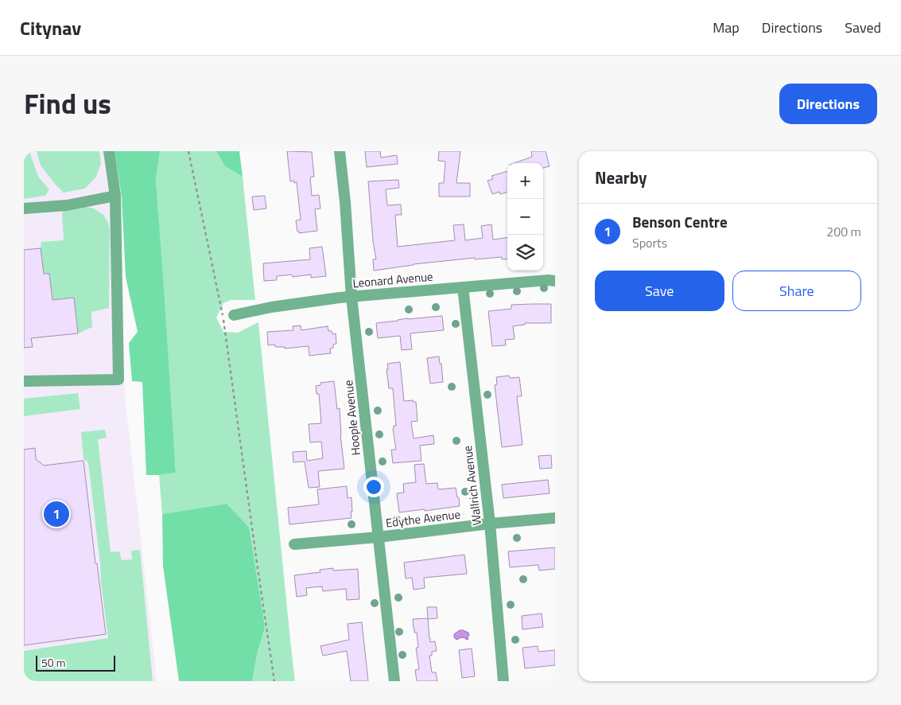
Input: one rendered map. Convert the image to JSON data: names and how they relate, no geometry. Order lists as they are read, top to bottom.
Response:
{
  "streets": {
    "street": [
      "Leonard Avenue",
      "Hoople Avenue",
      "Wallrich Avenue",
      "Edythe Avenue"
    ]
  },
  "crossings": [
    ["Leonard Avenue", "Hoople Avenue"],
    ["Leonard Avenue", "Wallrich Avenue"],
    ["Hoople Avenue", "Edythe Avenue"],
    ["Wallrich Avenue", "Edythe Avenue"]
  ],
  "scale_bar": "50 m",
  "page": {
    "header": "Citynav",
    "nav": ["Map", "Directions", "Saved"],
    "title": "Find us",
    "buttons": [
      "Directions",
      ["Save", "Share"]
    ],
    "heading": "Nearby",
    "map_buttons": ["+", "−"],
    "list": [
      {
        "mark": "1",
        "name": "Benson Centre",
        "note": "Sports",
        "value": "200 m"
      }
    ],
    "pins": "1",
    "scale": "50 m"
  }
}
